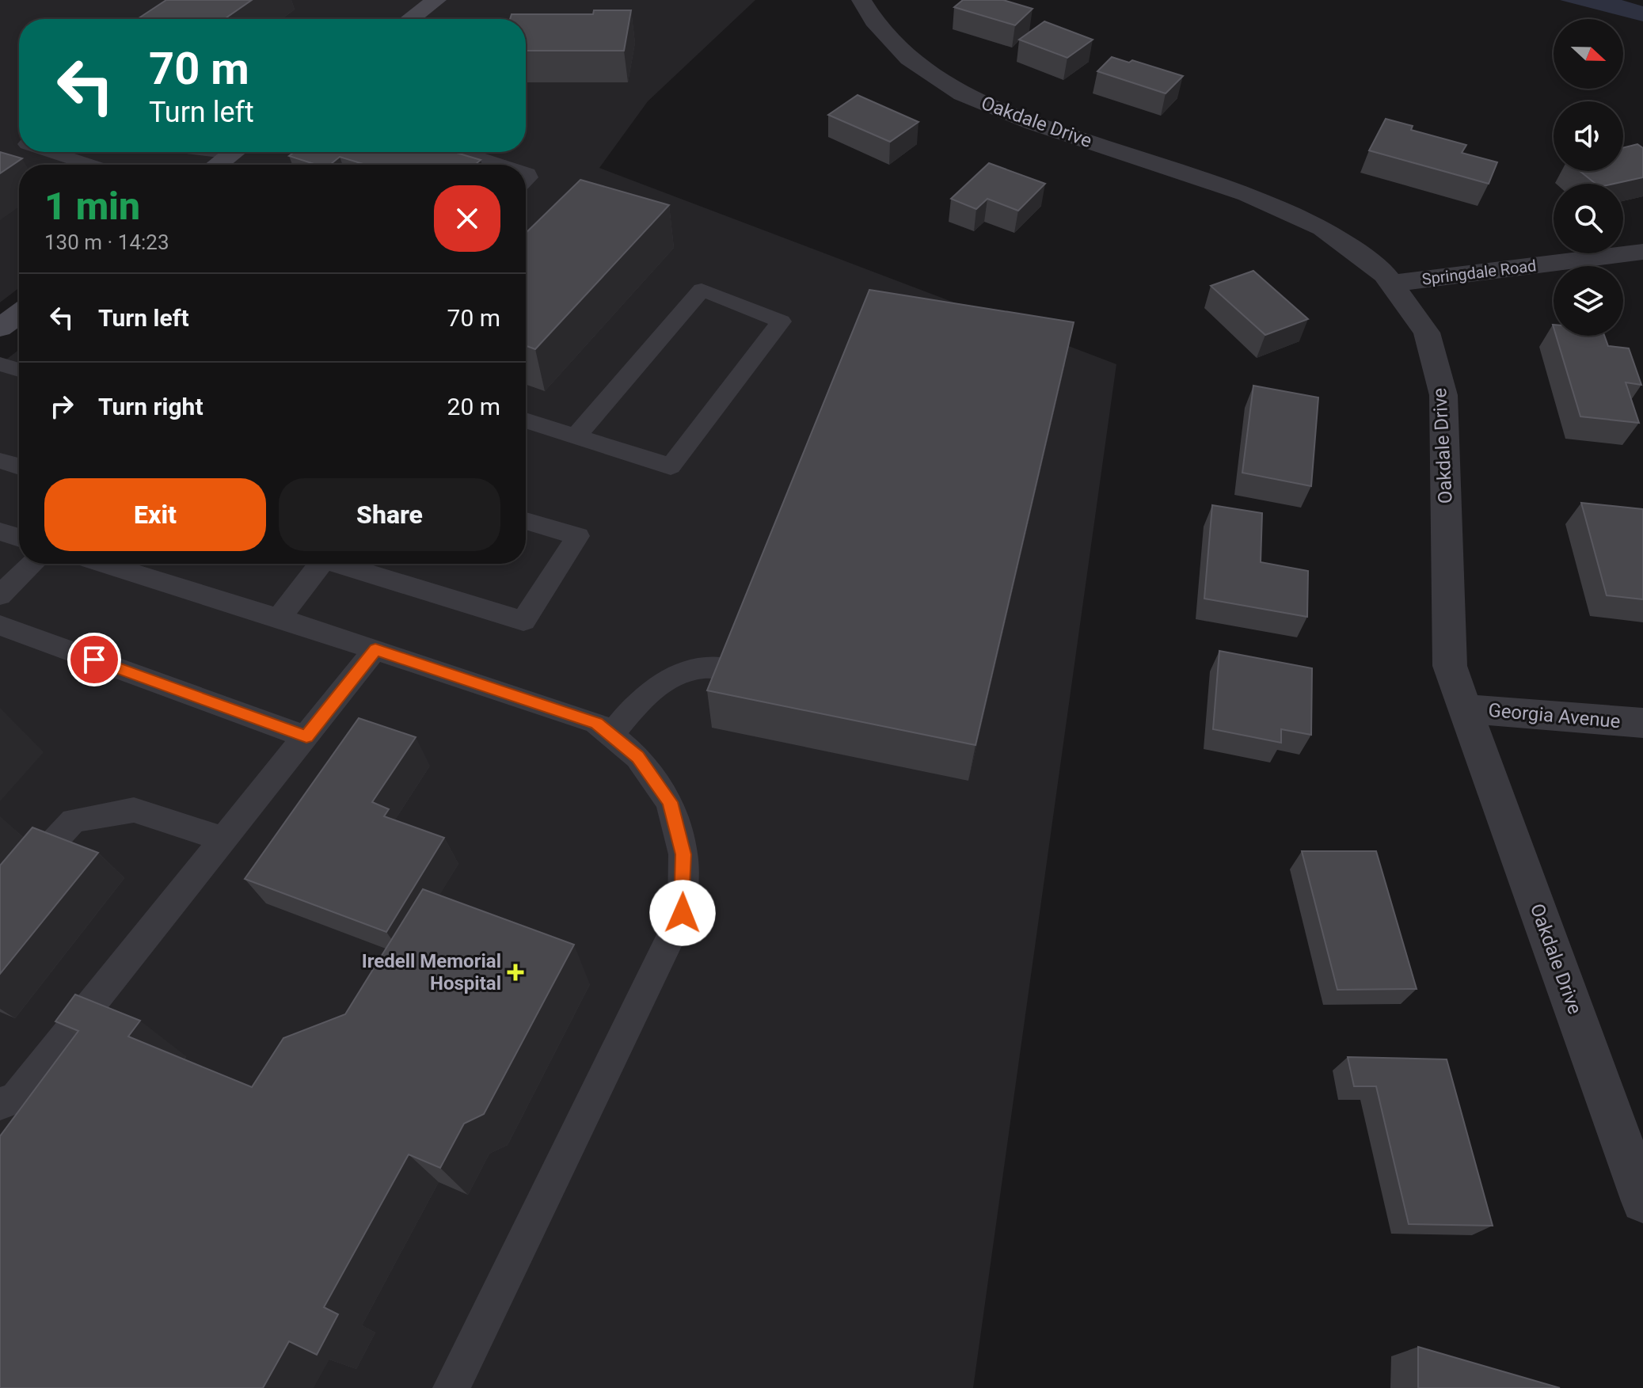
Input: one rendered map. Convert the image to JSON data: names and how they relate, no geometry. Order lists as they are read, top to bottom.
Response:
{
  "streets": {
    "street": ["Oakdale Drive", "Springdale Road", "Georgia Avenue"]
  },
  "crossings": [
    ["Oakdale Drive", "Springdale Road"],
    ["Oakdale Drive", "Georgia Avenue"]
  ],
  "places": {
    "health": ["Iredell Memorial Hospital"]
  },
  "north": "right",
  "page": {
    "turn": ["70 m", "Turn left"],
    "heading": ["1 min", "130 m · 14:23"],
    "list": [
      {
        "name": "Turn left",
        "value": "70 m"
      },
      {
        "name": "Turn right",
        "value": "20 m"
      }
    ],
    "buttons": ["Exit", "Share"]
  }
}
